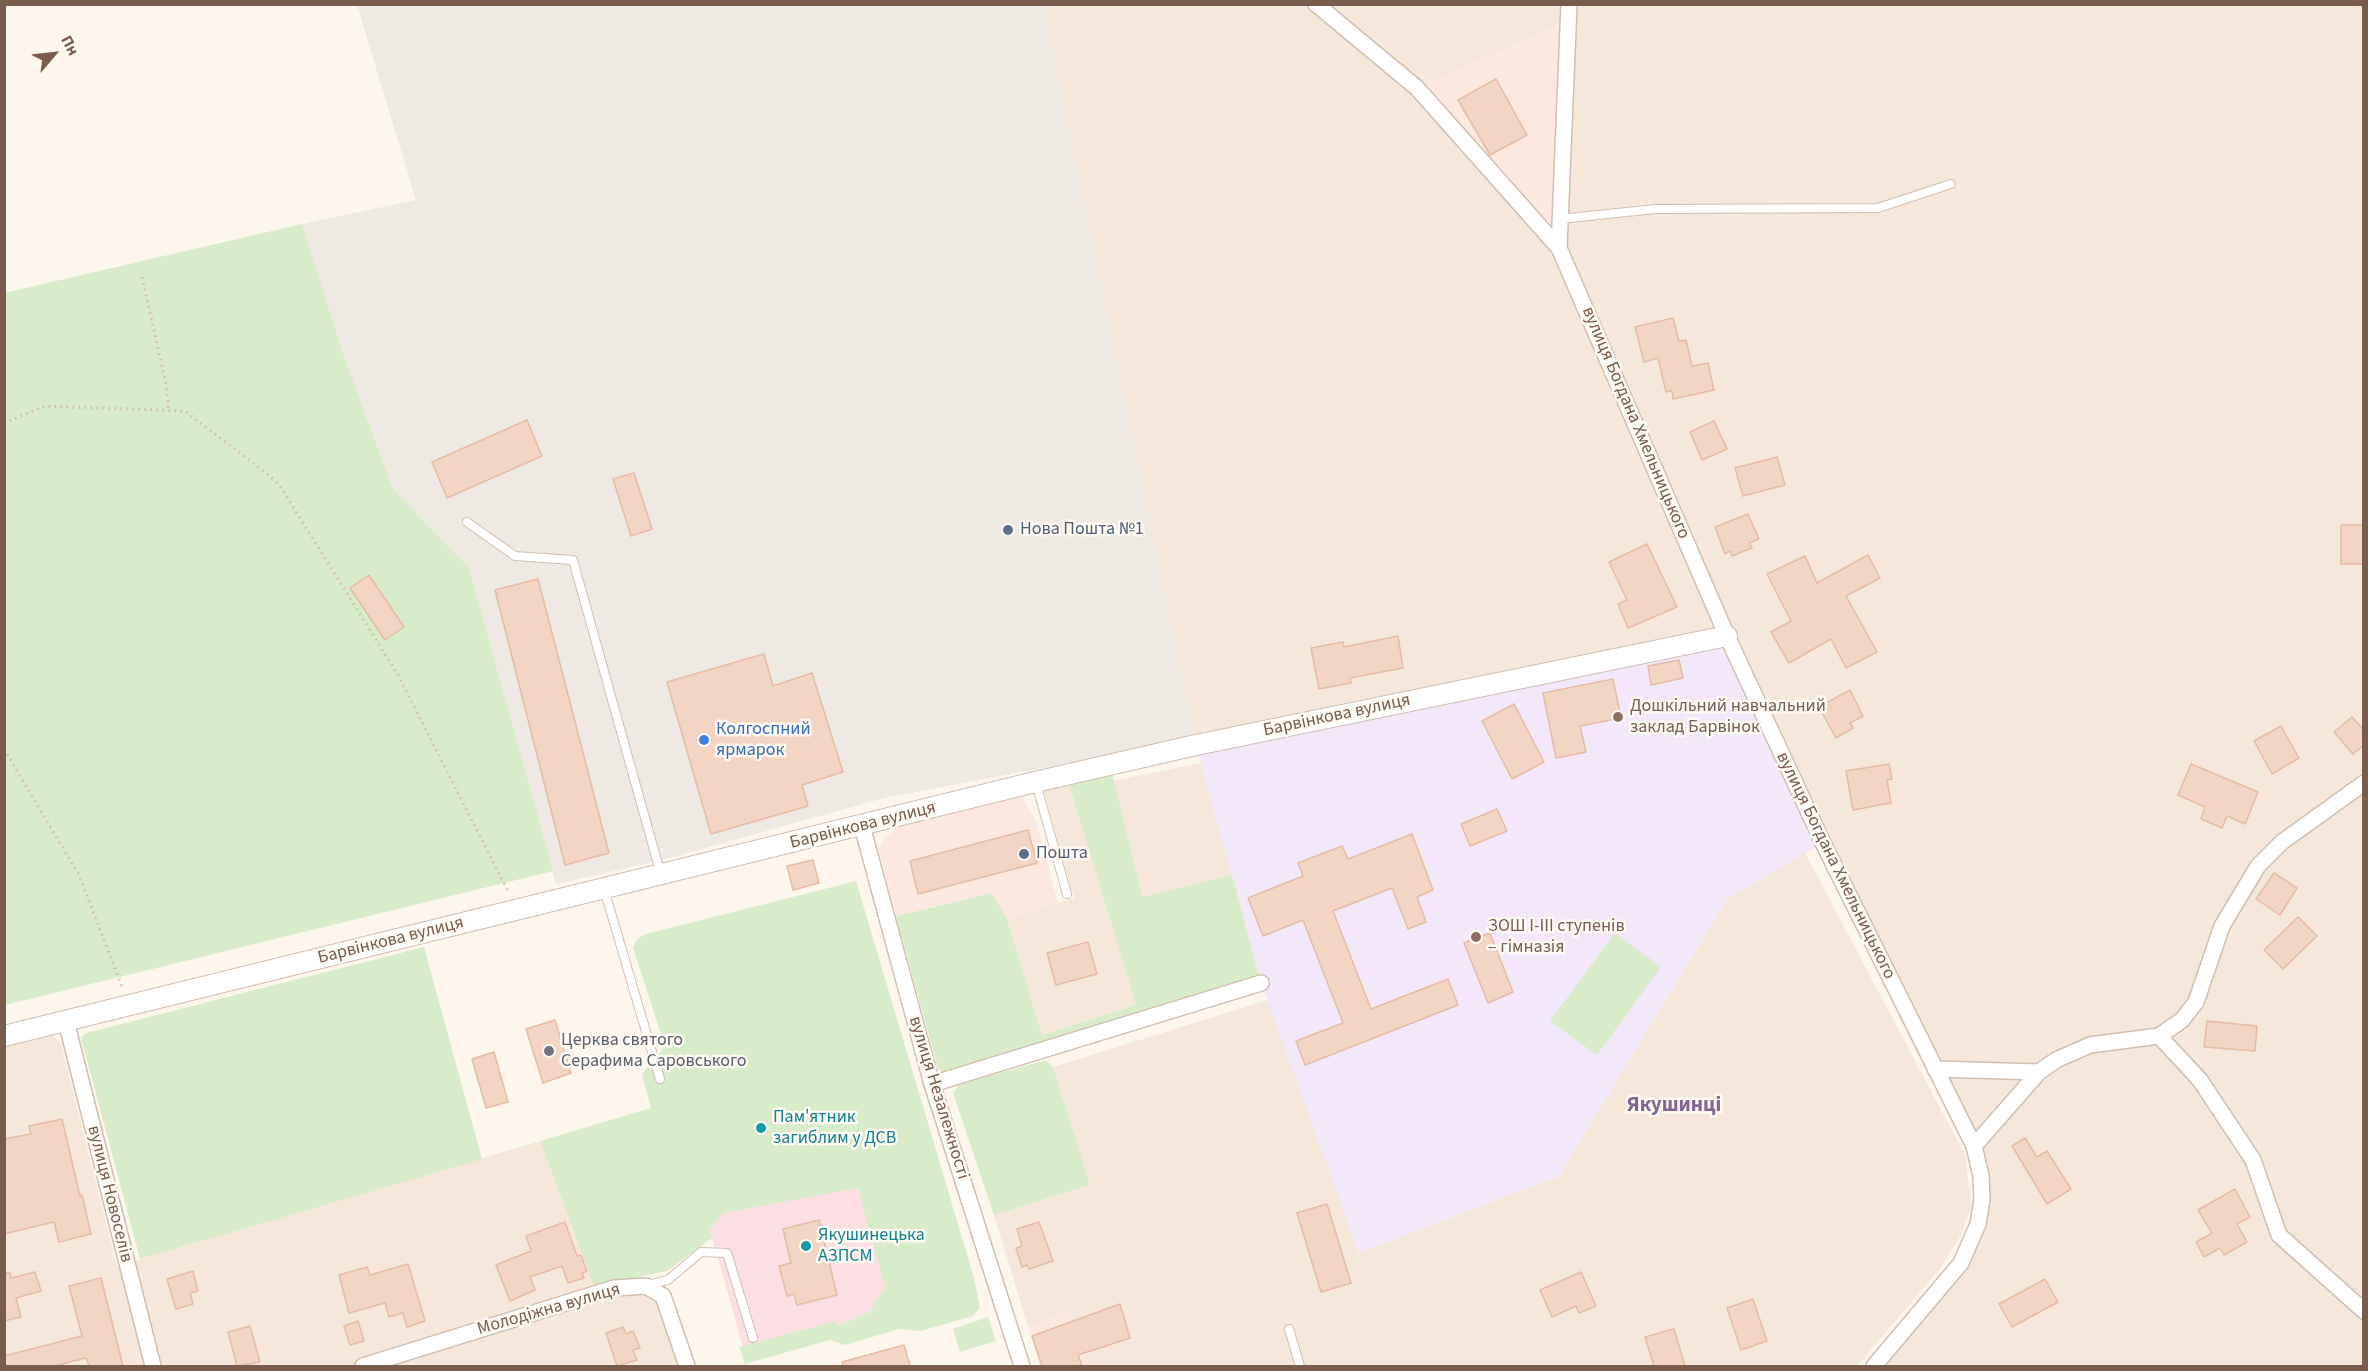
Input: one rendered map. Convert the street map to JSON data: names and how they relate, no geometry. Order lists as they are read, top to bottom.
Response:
{
  "streets": {
    "street": [
      "вулиця Богдана Хмельницького",
      "Барвінкова вулиця",
      "вулиця Незалежності",
      "вулиця Новоселів",
      "Молодіжна вулиця"
    ]
  },
  "crossings": [
    ["вулиця Богдана Хмельницького", "Барвінкова вулиця"],
    ["Барвінкова вулиця", "вулиця Незалежності"],
    ["Барвінкова вулиця", "вулиця Новоселів"]
  ],
  "districts": ["Якушинці"],
  "places": [
    "Нова Пошта №1",
    "Дошкільний навчальний заклад Барвінок",
    "Колгоспний ярмарок",
    "Пошта",
    "ЗОШ І-ІІІ ступенів – гімназія",
    "Церква святого Серафима Саровського",
    "Пам'ятник загиблим у ДСВ",
    "Якушинецька АЗПСМ"
  ],
  "north": "top right"
}
